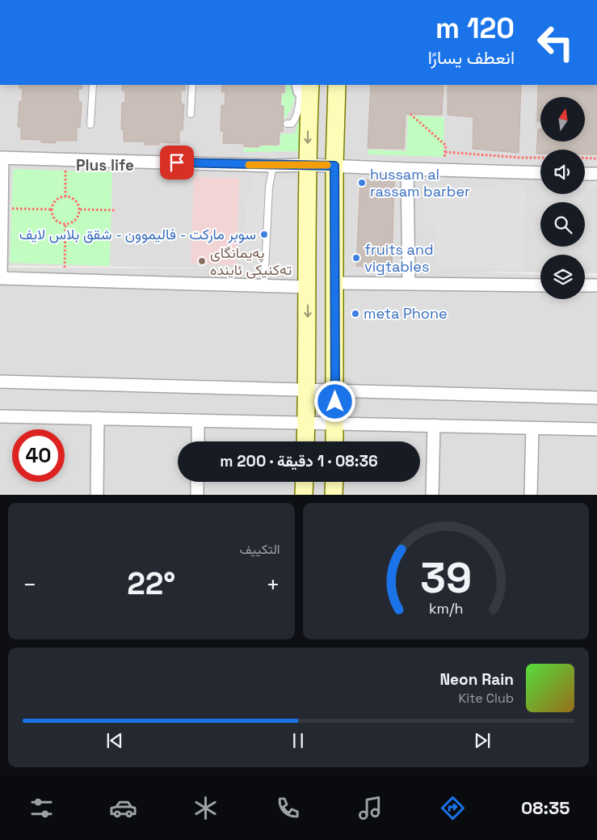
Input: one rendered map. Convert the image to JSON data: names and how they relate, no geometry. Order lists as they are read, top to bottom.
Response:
{
  "districts": ["Plus life"],
  "places": [
    "hussam al rassam barber",
    "سوبر ماركت - فاليموون - شقق بلاس لايف",
    "fruits and vigtables",
    "پەیمانگای تەکنیکی ئایندە",
    "meta Phone"
  ],
  "north": "top",
  "page": {
    "turn": ["120 m", "انعطف يسارًا"],
    "limit": "40",
    "trip": "08:36 · 1 دقيقة · 200 m",
    "tile": "التكييف",
    "heat": ["−", "22°", "+"],
    "song": ["Neon Rain", "Kite Club"],
    "tabs": "08:35",
    "gauge": ["39", "km/h"]
  }
}
